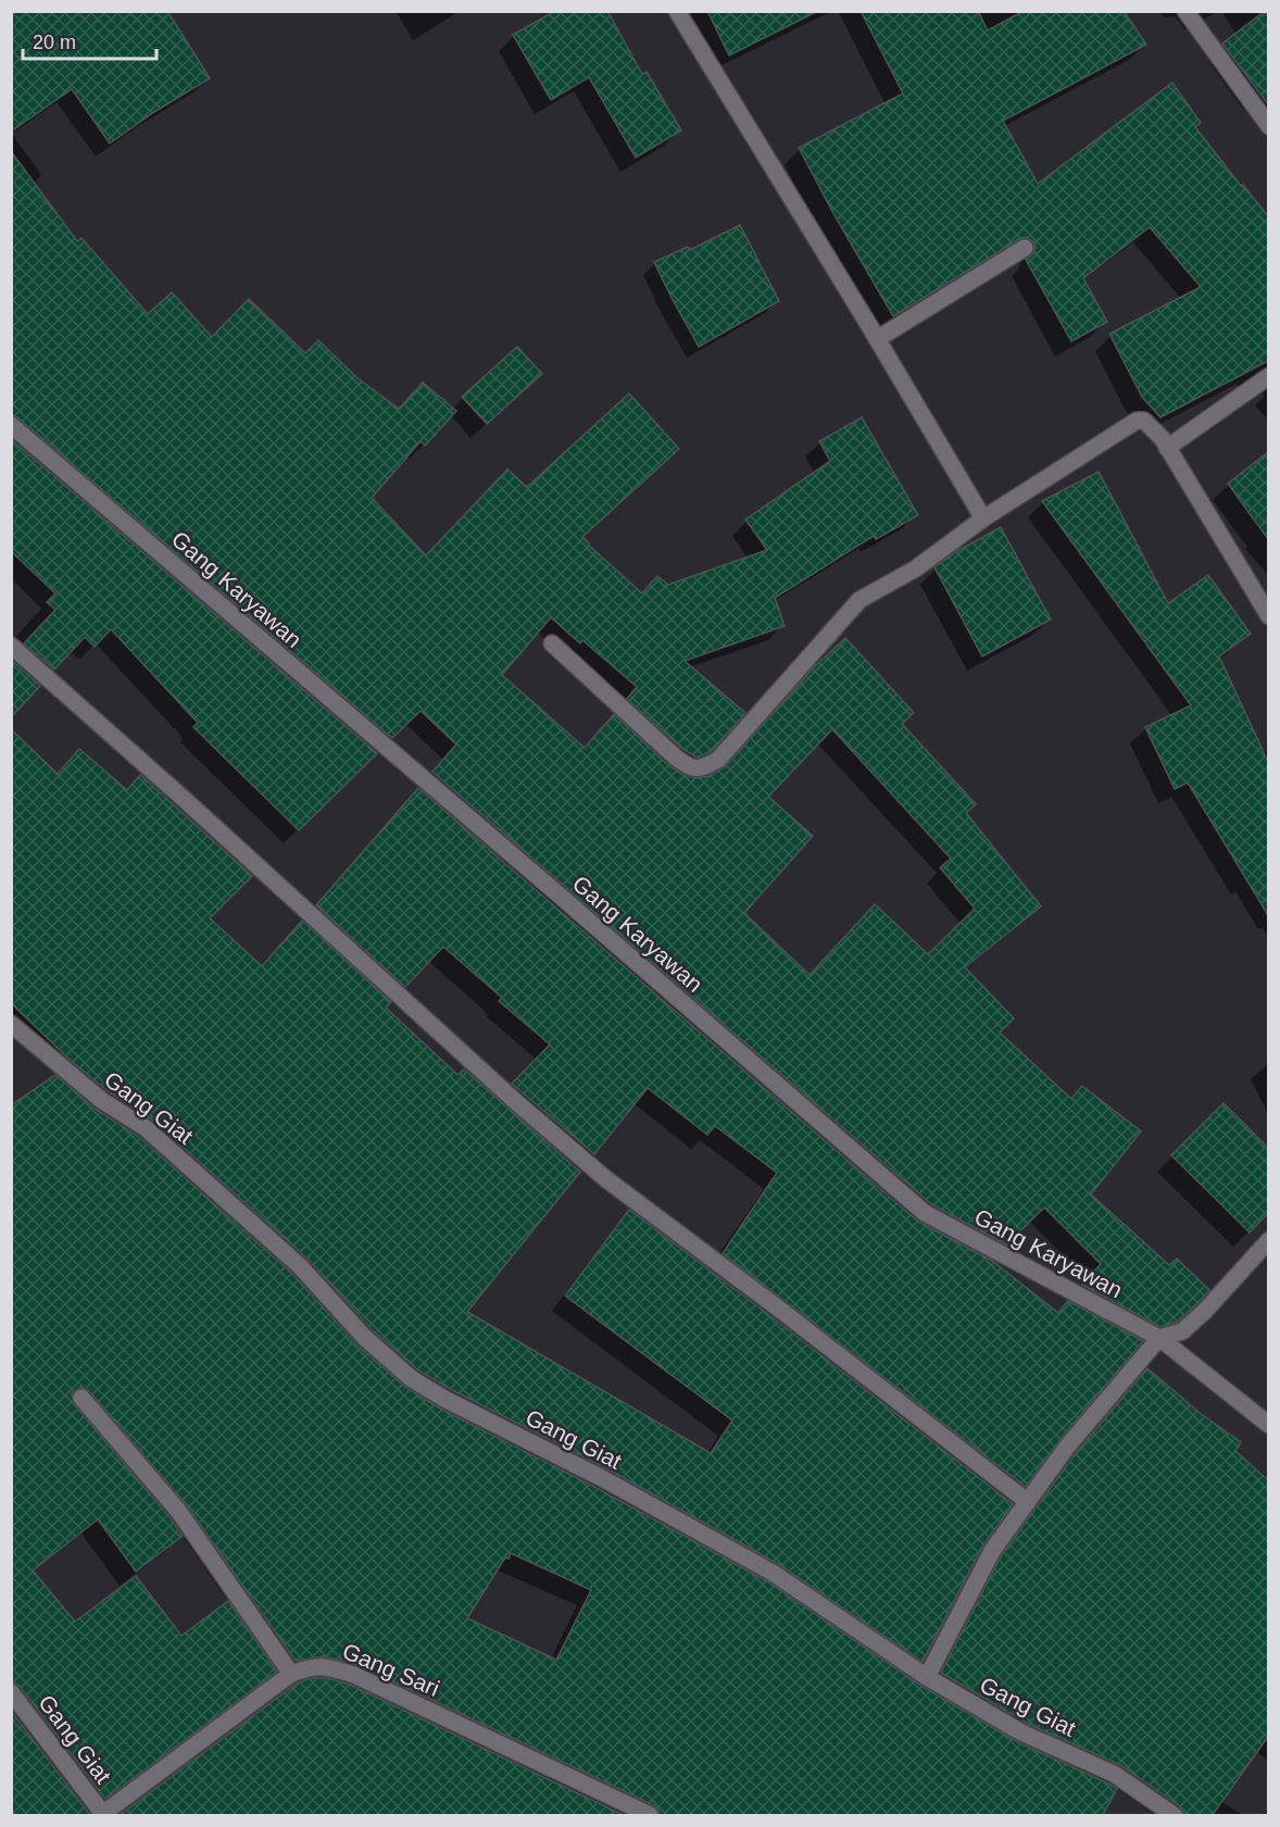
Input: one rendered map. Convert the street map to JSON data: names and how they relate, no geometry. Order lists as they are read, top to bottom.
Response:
{
  "streets": {
    "street": ["Gang Karyawan", "Gang Giat", "Gang Sari"]
  },
  "crossings": [
    ["Gang Giat", "Gang Sari"]
  ],
  "scale_bar": "20 m"
}
